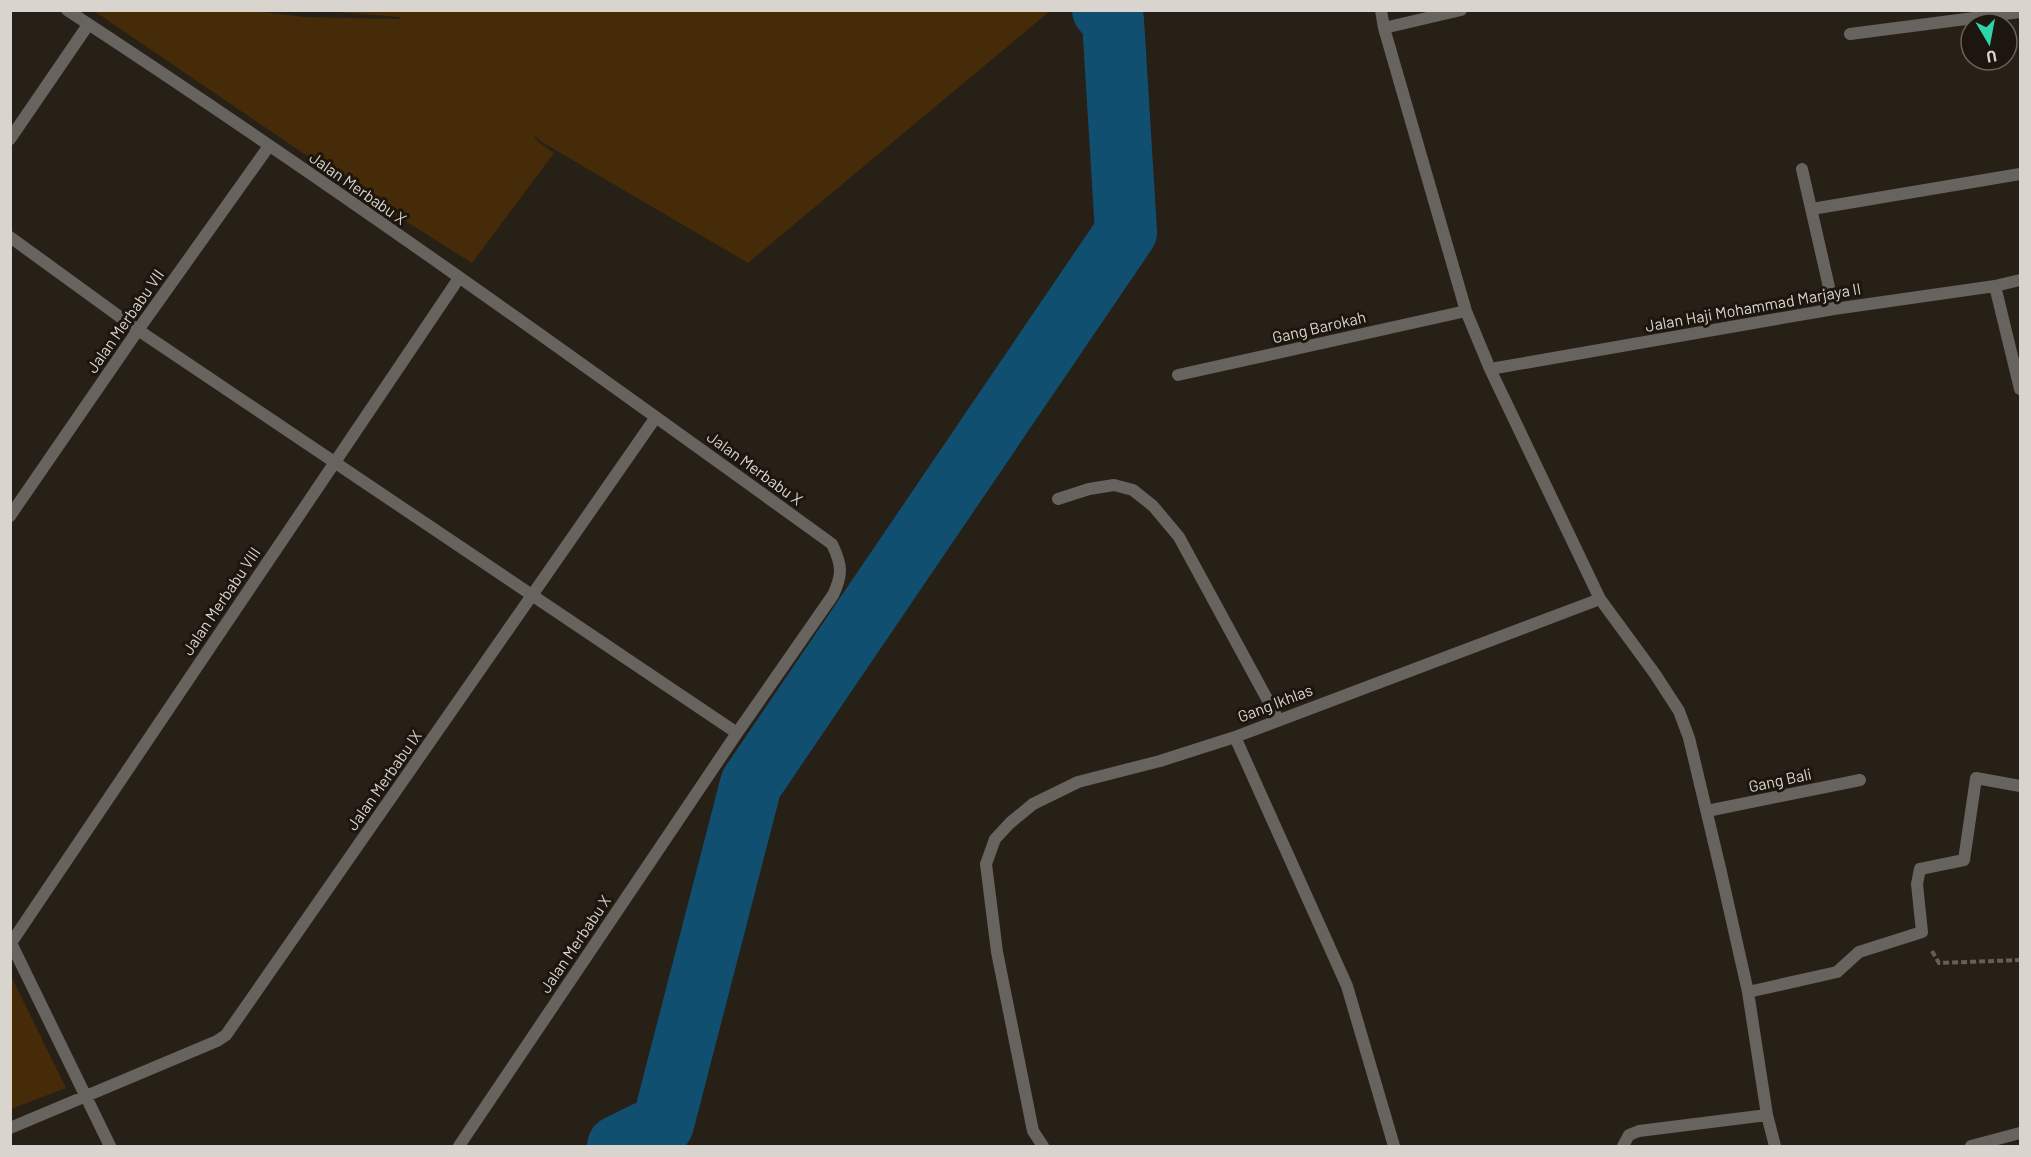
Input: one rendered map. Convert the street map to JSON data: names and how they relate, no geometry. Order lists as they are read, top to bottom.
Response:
{
  "streets": {
    "street": [
      "Jalan Merbabu X",
      "Jalan Haji Mohammad Marjaya II",
      "Jalan Merbabu VII",
      "Gang Barokah",
      "Jalan Merbabu VIII",
      "Gang Ikhlas",
      "Jalan Merbabu IX",
      "Gang Bali"
    ]
  },
  "crossings": [
    ["Jalan Merbabu X", "Jalan Merbabu VII"],
    ["Jalan Merbabu X", "Jalan Merbabu VIII"],
    ["Jalan Merbabu X", "Jalan Merbabu IX"]
  ],
  "north": "bottom"
}
